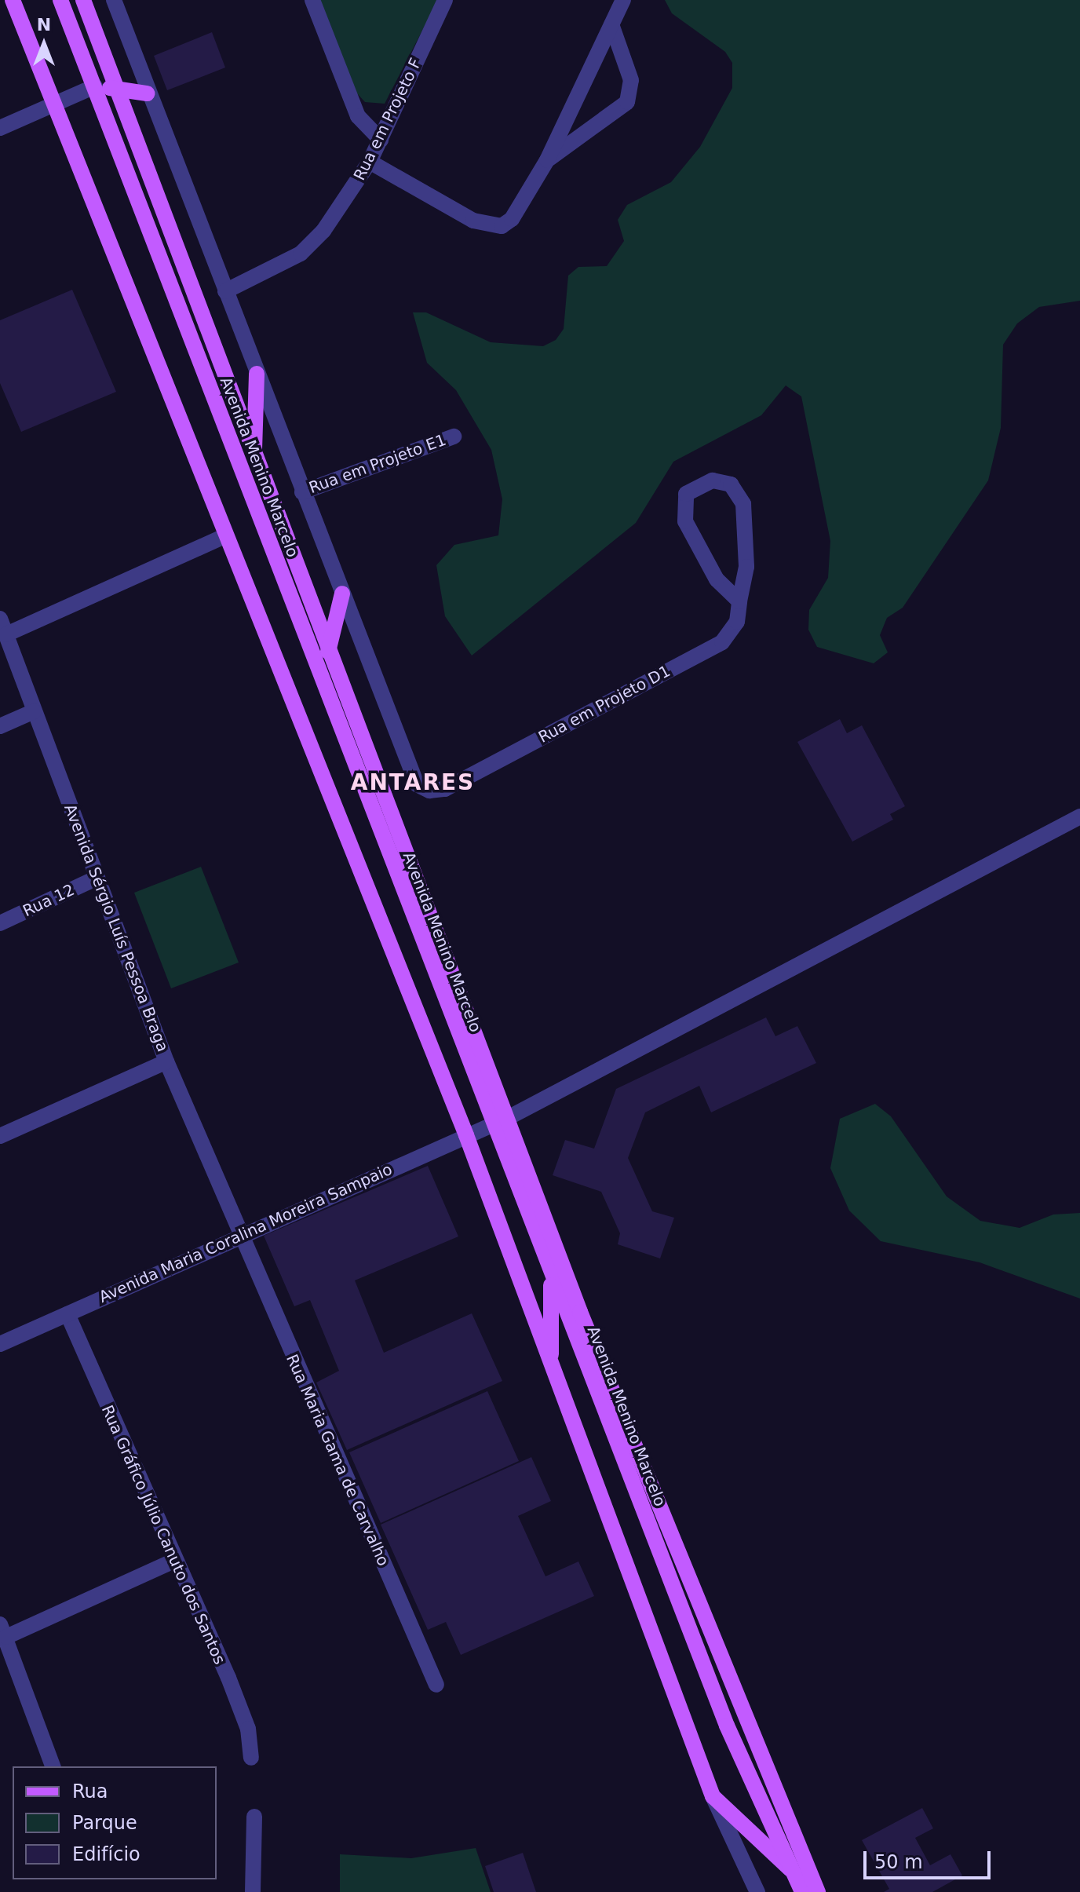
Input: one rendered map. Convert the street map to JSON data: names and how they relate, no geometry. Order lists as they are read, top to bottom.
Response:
{
  "streets": {
    "main road": ["Avenida Menino Marcelo"],
    "street": [
      "Rua em Projeto F",
      "Rua em Projeto E1",
      "Rua em Projeto D1",
      "Rua 12",
      "Avenida Sérgio Luís Pessoa Braga",
      "Avenida Maria Coralina Moreira Sampaio",
      "Rua Maria Gama de Carvalho",
      "Rua Gráfico Júlio Canuto dos Santos"
    ]
  },
  "crossings": [
    ["Rua em Projeto F", "Avenida Menino Marcelo"],
    ["Rua em Projeto E1", "Avenida Menino Marcelo"],
    ["Avenida Menino Marcelo", "Rua em Projeto D1"],
    ["Avenida Menino Marcelo", "Avenida Maria Coralina Moreira Sampaio"],
    ["Rua 12", "Avenida Sérgio Luís Pessoa Braga"],
    ["Avenida Sérgio Luís Pessoa Braga", "Avenida Maria Coralina Moreira Sampaio"],
    ["Avenida Sérgio Luís Pessoa Braga", "Rua Maria Gama de Carvalho"],
    ["Avenida Maria Coralina Moreira Sampaio", "Rua Maria Gama de Carvalho"],
    ["Avenida Maria Coralina Moreira Sampaio", "Rua Gráfico Júlio Canuto dos Santos"]
  ],
  "districts": ["ANTARES"],
  "legend": ["Rua", "Parque", "Edifício"],
  "scale_bar": "50 m",
  "north": "top"
}
